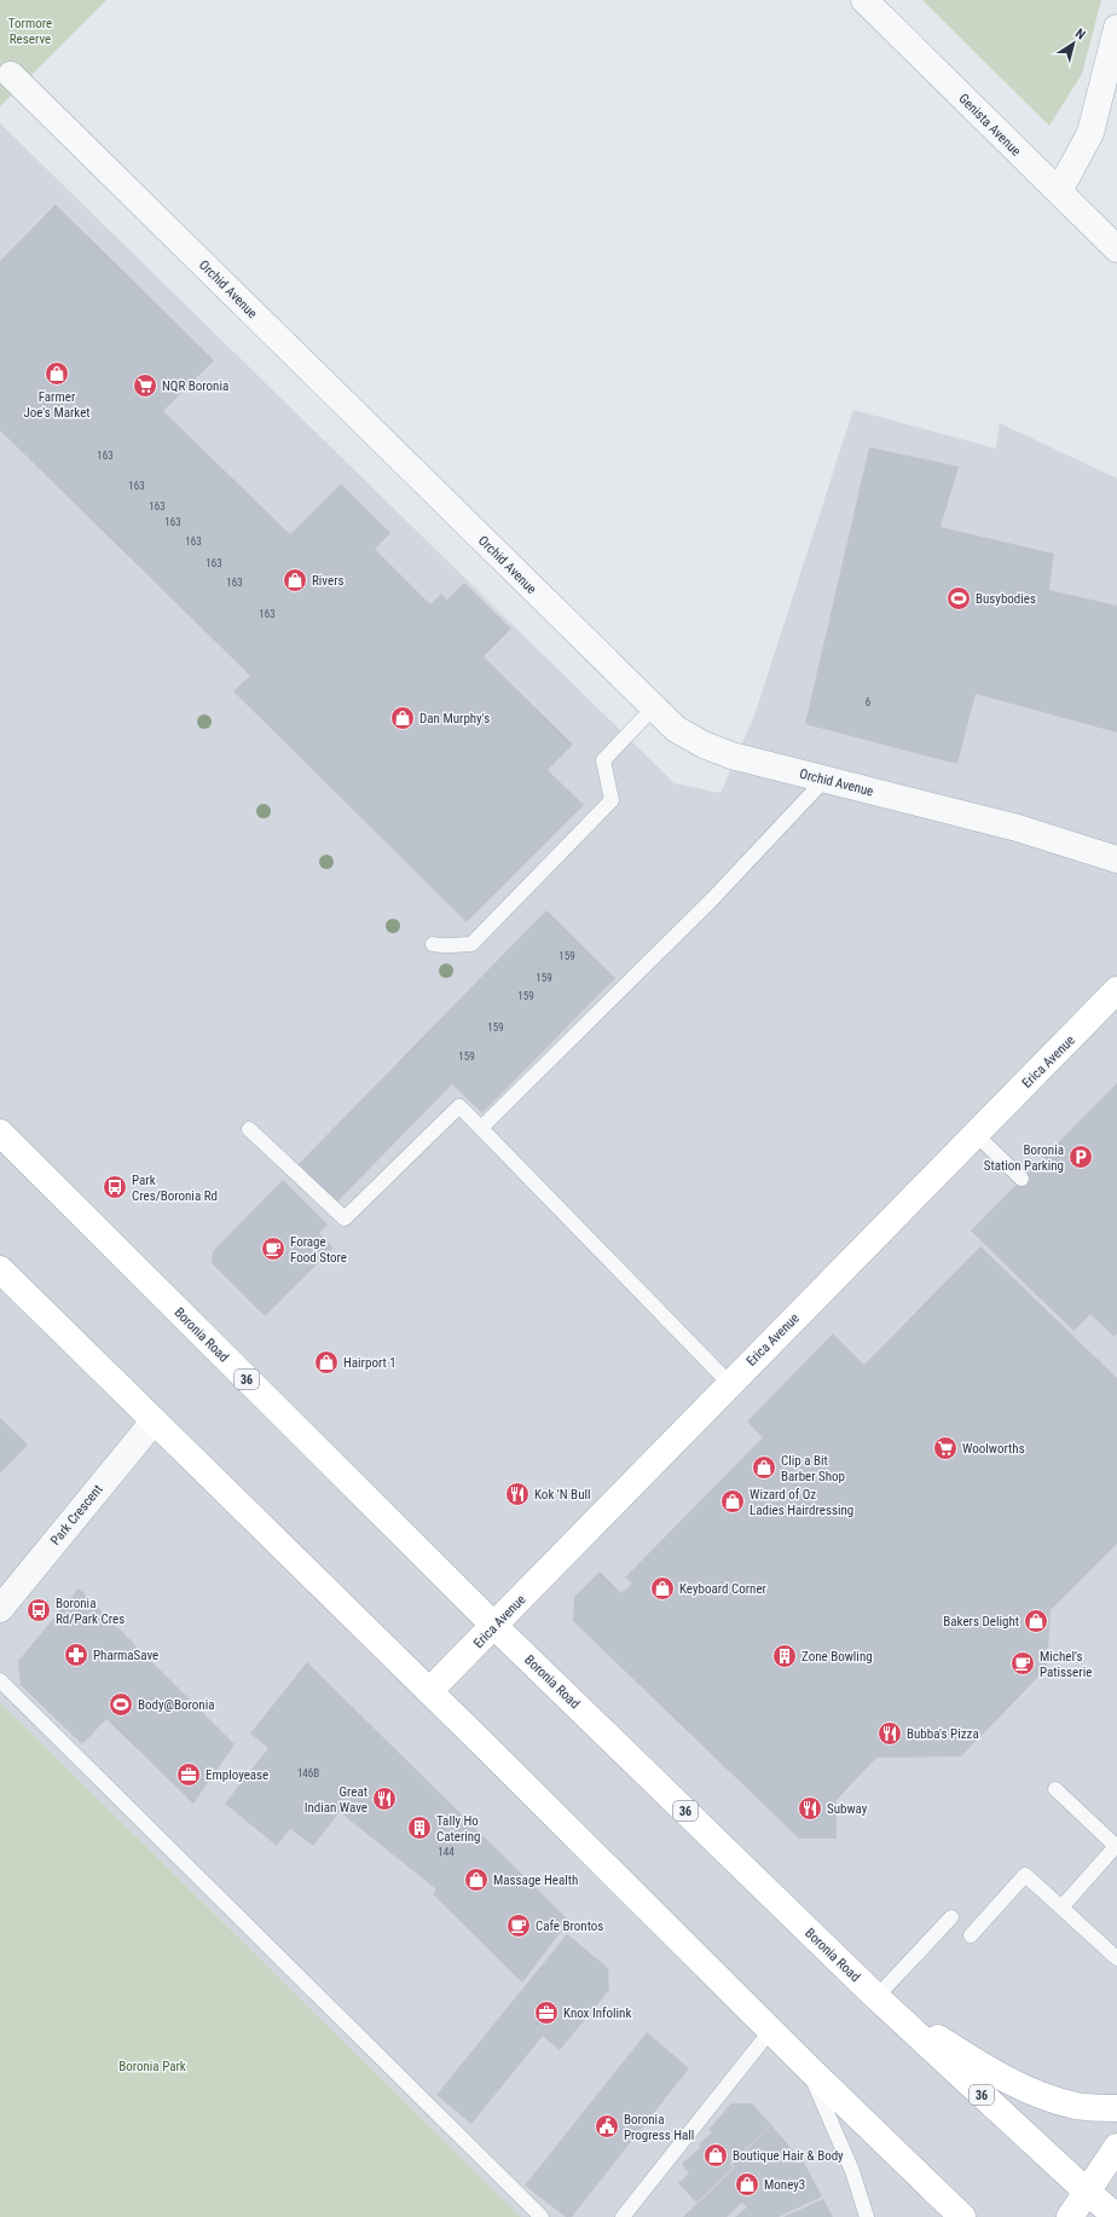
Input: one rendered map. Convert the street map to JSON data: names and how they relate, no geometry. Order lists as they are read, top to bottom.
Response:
{
  "streets": {
    "main road": ["Erica Avenue", "Boronia Road", "36"],
    "street": ["Genista Avenue", "Orchid Avenue", "Park Crescent"]
  },
  "crossings": [
    ["Erica Avenue", "Boronia Road"]
  ],
  "parks": ["Tormore Reserve", "Boronia Park"],
  "places": {
    "shop": [
      "Farmer Joe's Market",
      "Rivers",
      "Dan Murphy's",
      "Hairport 1",
      "Clip a Bit Barber Shop",
      "Wizard of Oz Ladies Hairdressing",
      "Keyboard Corner",
      "Bakers Delight",
      "Massage Health",
      "Boutique Hair & Body",
      "Money3"
    ],
    "supermarket": ["NQR Boronia", "Woolworths"],
    "sports": ["Busybodies", "Body@Boronia"],
    "parking": ["Boronia Station Parking"],
    "bus stop": ["Park Cres/Boronia Rd", "Boronia Rd/Park Cres"],
    "cafe": ["Forage Food Store", "Michel's Patisserie", "Cafe Brontos"],
    "restaurant": [
      "Kok 'N Bull",
      "Bubba's Pizza",
      "Great Indian Wave",
      "Subway"
    ],
    "pharmacy": ["PharmaSave"],
    "building": ["Zone Bowling", "Tally Ho Catering"],
    "office": ["Employease", "Knox Infolink"],
    "public building": ["Boronia Progress Hall"]
  },
  "house_numbers": [
    "163",
    "163",
    "163",
    "163",
    "163",
    "163",
    "163",
    "163",
    "6",
    "159",
    "159",
    "159",
    "159",
    "159",
    "146B",
    "144"
  ],
  "north": "top right"
}
